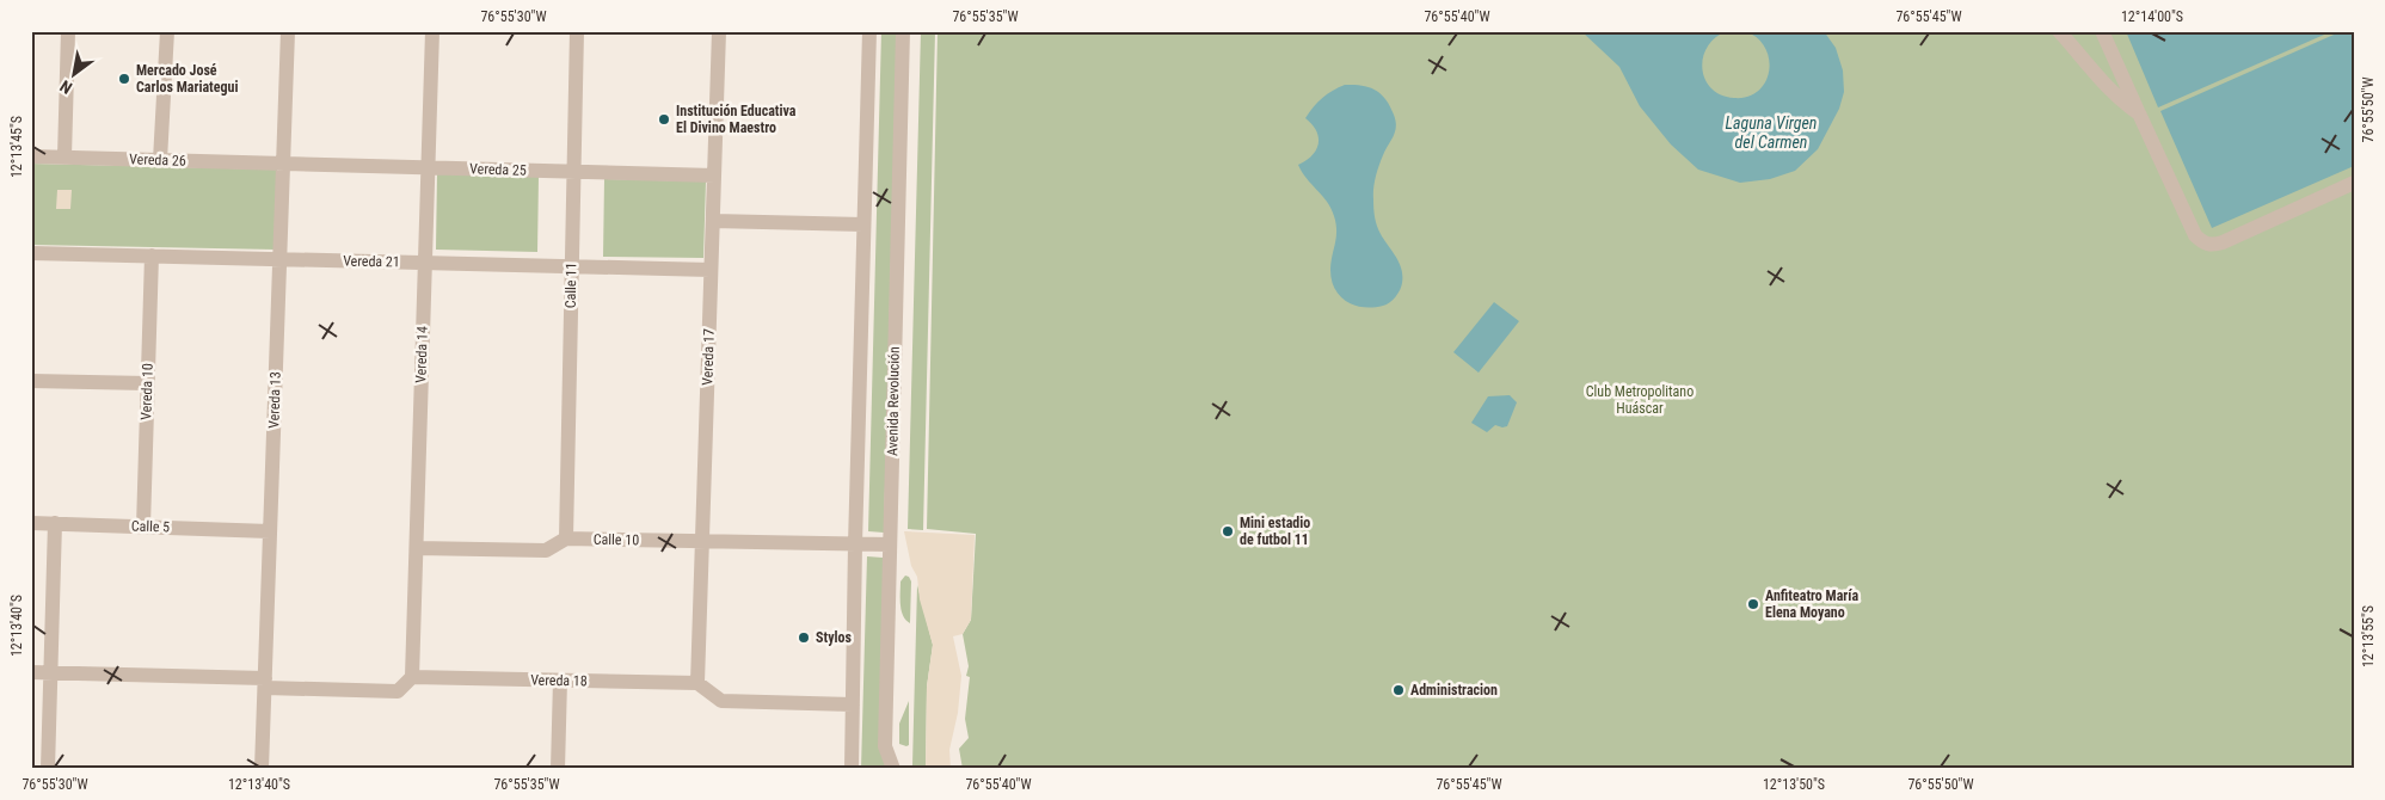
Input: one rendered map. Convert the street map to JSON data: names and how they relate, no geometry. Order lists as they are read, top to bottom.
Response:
{
  "streets": {
    "street": [
      "Vereda 26",
      "Vereda 25",
      "Vereda 21",
      "Calle 11",
      "Vereda 14",
      "Vereda 17",
      "Vereda 10",
      "Vereda 13",
      "Avenida Revolución",
      "Calle 5",
      "Calle 10",
      "Vereda 18"
    ]
  },
  "crossings": [
    ["Vereda 26", "Vereda 25"],
    ["Vereda 26", "Vereda 13"],
    ["Vereda 25", "Calle 11"],
    ["Vereda 25", "Vereda 14"],
    ["Vereda 25", "Vereda 17"],
    ["Vereda 25", "Vereda 13"],
    ["Vereda 21", "Calle 11"],
    ["Vereda 21", "Vereda 14"],
    ["Vereda 21", "Vereda 17"],
    ["Vereda 21", "Vereda 10"],
    ["Vereda 21", "Vereda 13"],
    ["Calle 11", "Calle 10"],
    ["Vereda 14", "Calle 10"],
    ["Vereda 14", "Vereda 18"],
    ["Vereda 17", "Calle 10"],
    ["Vereda 17", "Vereda 18"],
    ["Vereda 10", "Calle 5"],
    ["Vereda 13", "Calle 5"],
    ["Avenida Revolución", "Calle 10"]
  ],
  "water": ["Laguna Virgen del Carmen"],
  "parks": ["Club Metropolitano Huáscar"],
  "places": [
    "Mercado José Carlos Mariategui",
    "Institución Educativa El Divino Maestro",
    "Mini estadio de futbol 11",
    "Anfiteatro María Elena Moyano",
    "Stylos",
    "Administracion"
  ],
  "north": "bottom left",
  "coordinates": [
    "76°55'30\"W",
    "76°55'35\"W",
    "76°55'40\"W",
    "76°55'45\"W",
    "12°14'00\"S",
    "76°55'50\"W",
    "12°13'45\"S",
    "12°13'40\"S",
    "12°13'55\"S",
    "12°13'50\"S"
  ]
}
